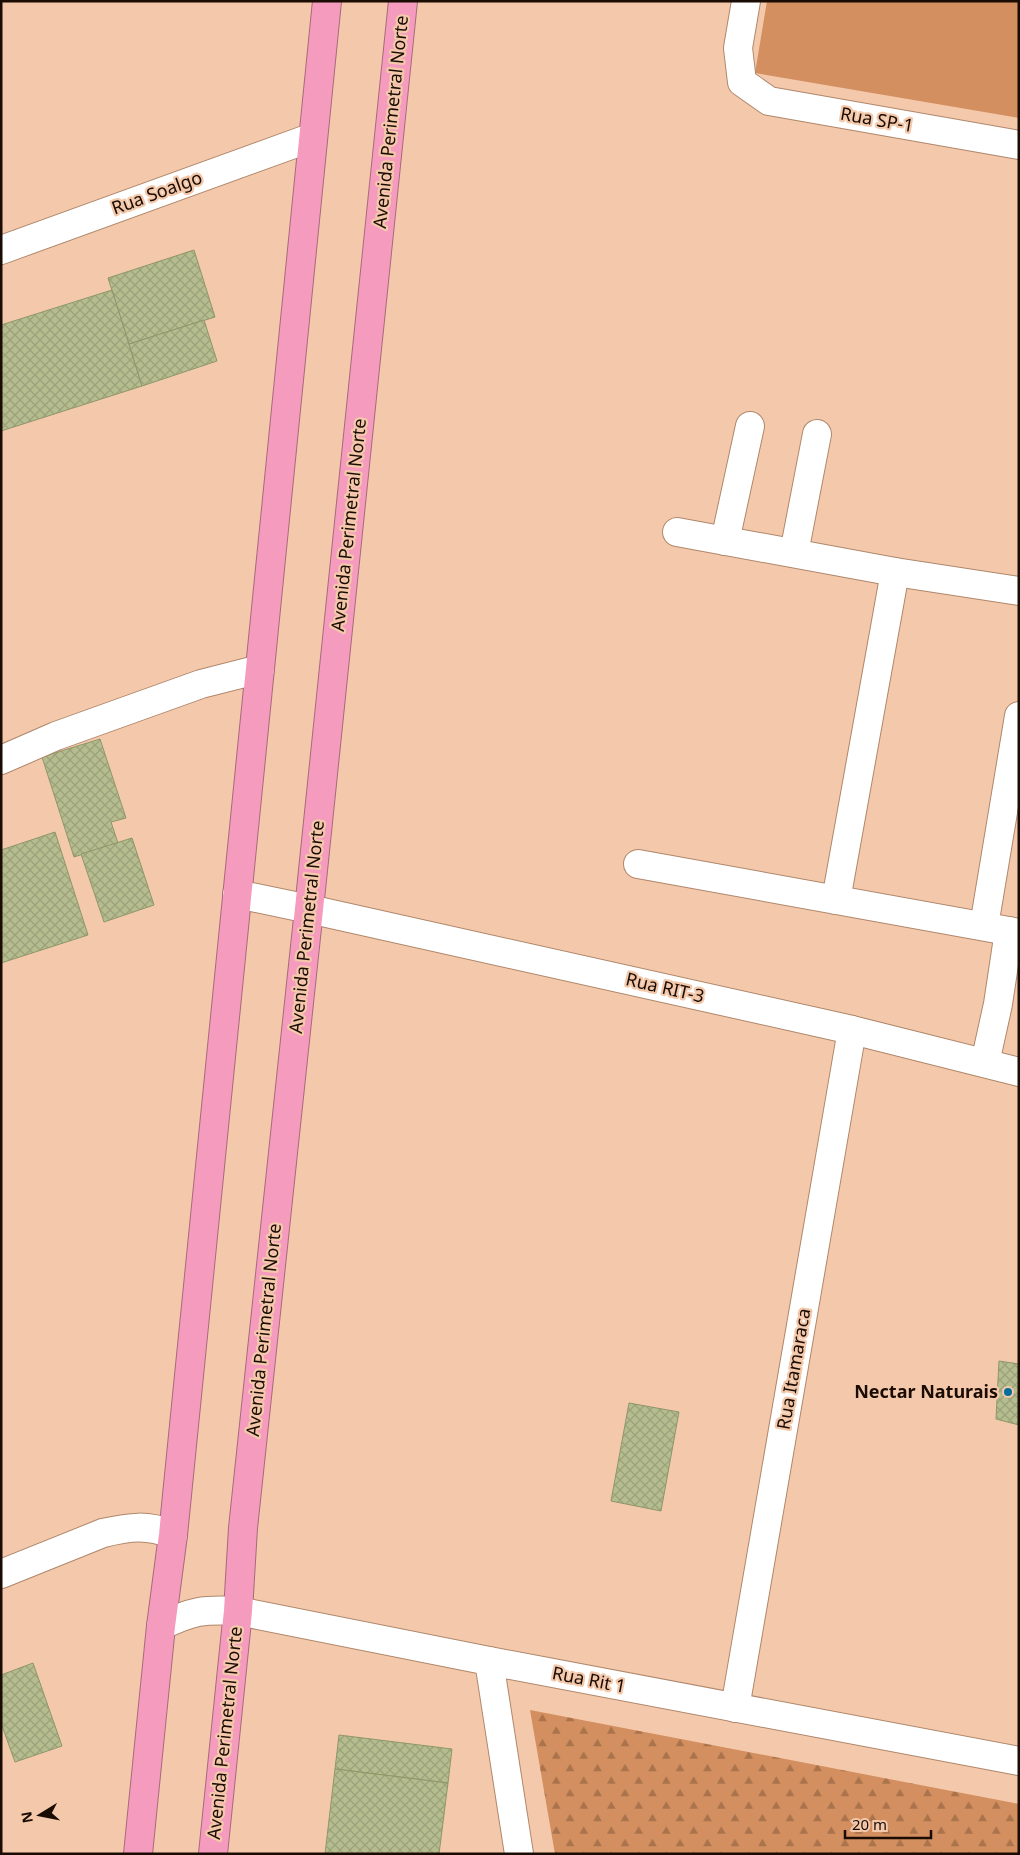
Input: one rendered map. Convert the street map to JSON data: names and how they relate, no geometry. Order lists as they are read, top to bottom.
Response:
{
  "streets": {
    "highway": ["Avenida Perimetral Norte"],
    "street": [
      "Rua SP-1",
      "Rua Soalgo",
      "Rua RIT-3",
      "Rua Itamaraca",
      "Rua Rit 1"
    ]
  },
  "crossings": [
    ["Avenida Perimetral Norte", "Rua RIT-3"],
    ["Avenida Perimetral Norte", "Rua Rit 1"],
    ["Rua RIT-3", "Rua Itamaraca"],
    ["Rua Itamaraca", "Rua Rit 1"]
  ],
  "places": ["Nectar Naturais"],
  "scale_bar": "20 m",
  "north": "left"
}
